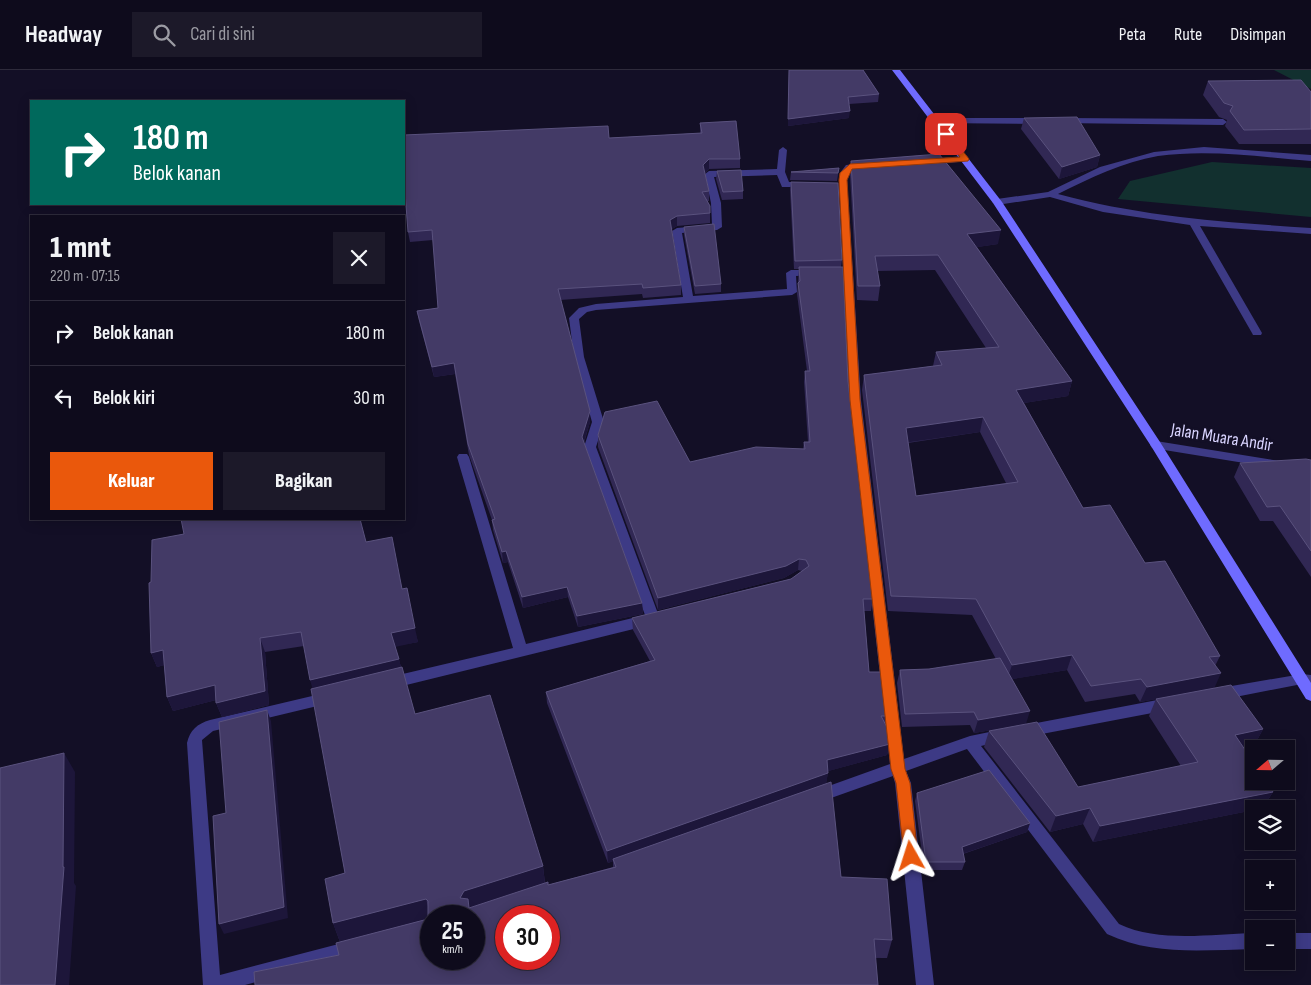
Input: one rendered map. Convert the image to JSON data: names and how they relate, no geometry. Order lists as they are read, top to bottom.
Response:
{
  "streets": {
    "street": ["Jalan Muara Andir"]
  },
  "north": "left",
  "page": {
    "header": "Headway",
    "search": "Cari di sini",
    "nav": ["Peta", "Rute", "Disimpan"],
    "turn": ["180 m", "Belok kanan"],
    "heading": ["1 mnt", "220 m · 07:15"],
    "list": [
      {
        "name": "Belok kanan",
        "value": "180 m"
      },
      {
        "name": "Belok kiri",
        "value": "30 m"
      }
    ],
    "buttons": ["Keluar", "Bagikan"],
    "map_buttons": ["+", "−"],
    "speed": "25 km/h",
    "limit": "30"
  }
}
